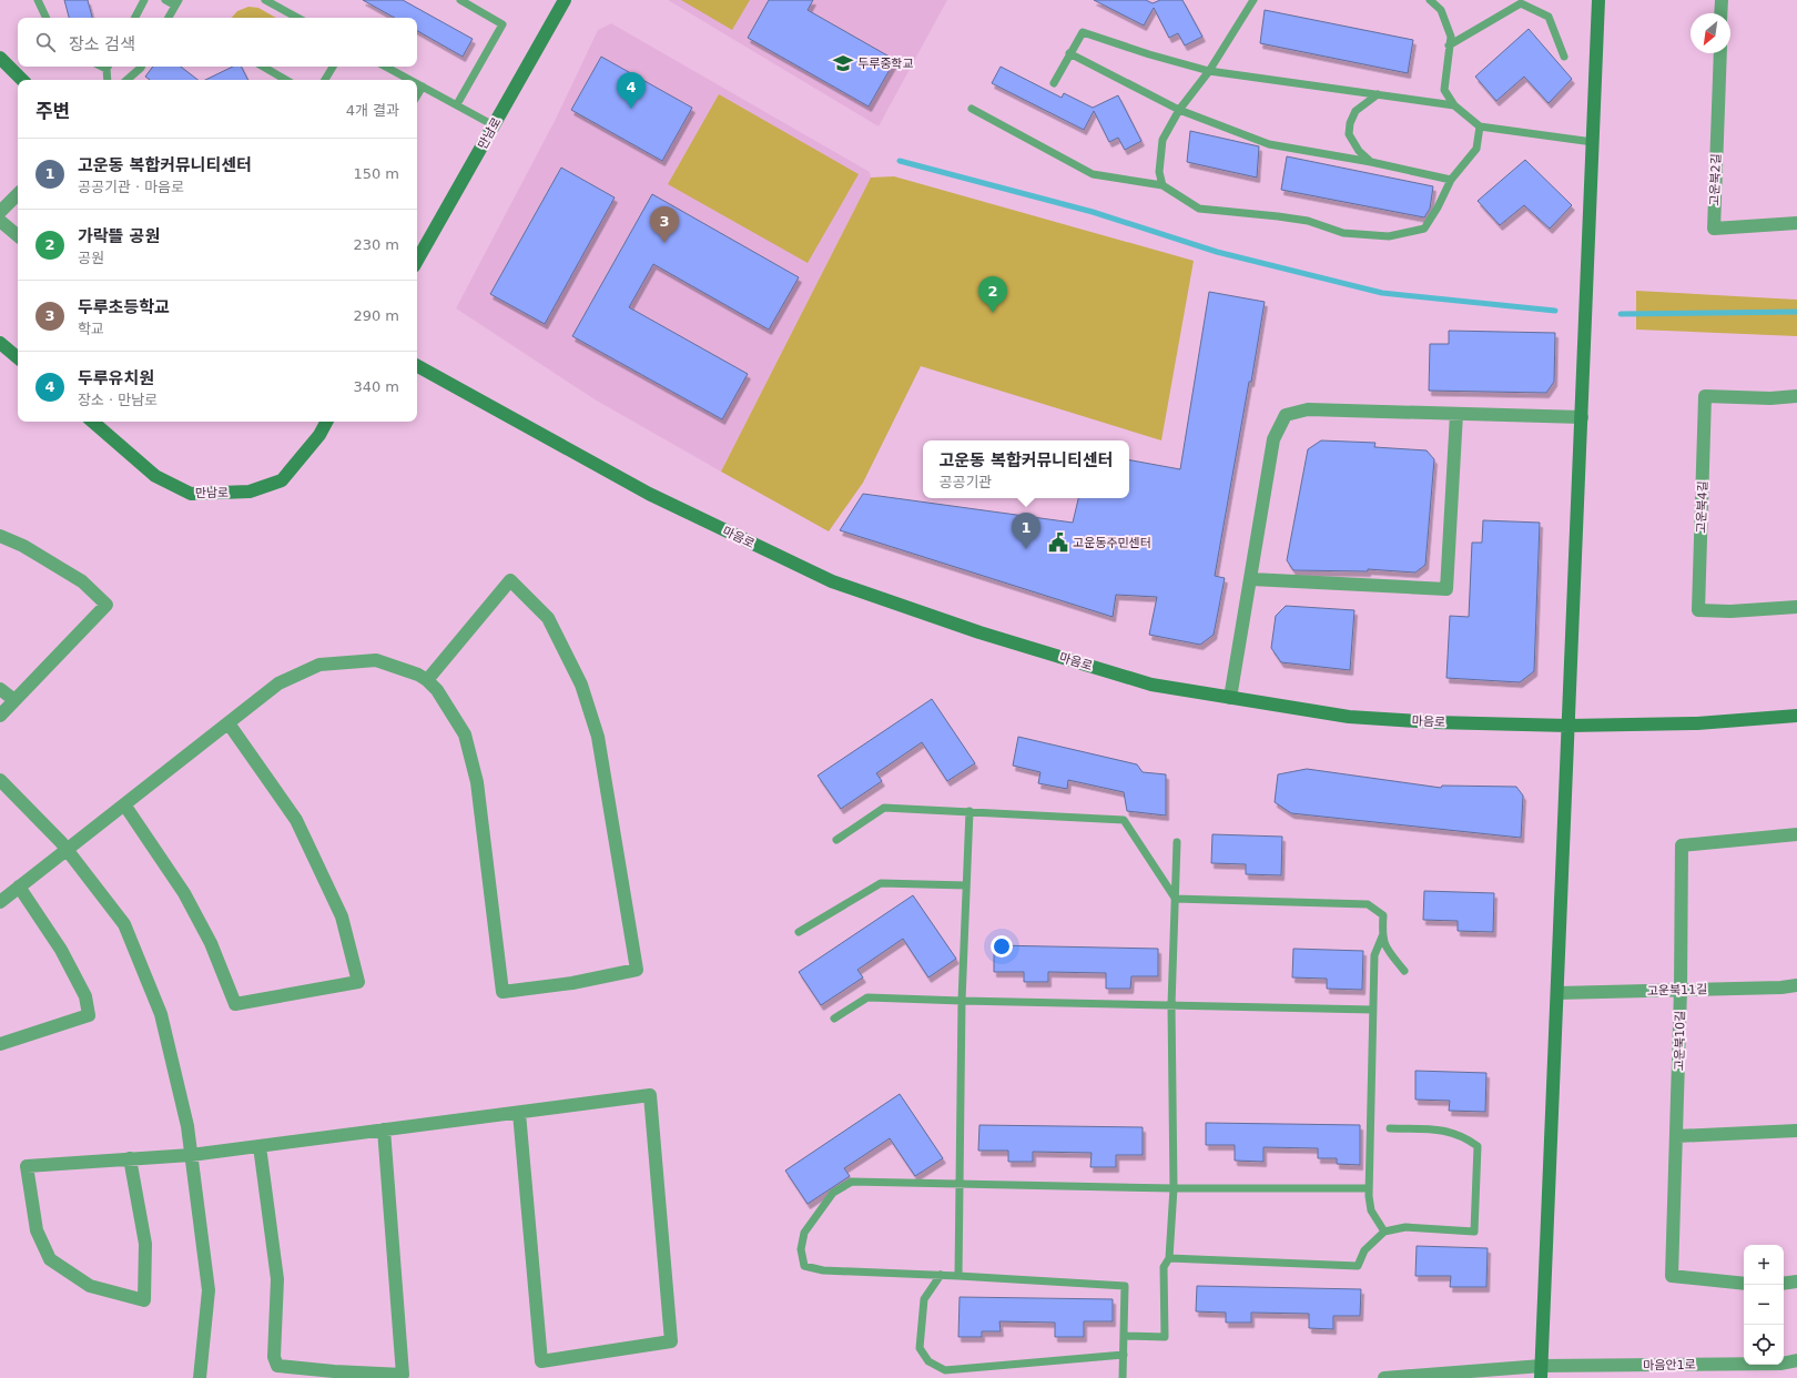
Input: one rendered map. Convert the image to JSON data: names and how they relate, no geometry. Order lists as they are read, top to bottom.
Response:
{
  "streets": {
    "street": [
      "만남로",
      "고운북2길",
      "고운북4길",
      "마음로",
      "고운북11길",
      "고운북10길",
      "마음안1로"
    ]
  },
  "crossings": [
    ["고운북11길", "고운북10길"]
  ],
  "places": {
    "school or university": ["두루중학교"],
    "public building": ["고운동주민센터"]
  },
  "north": "bottom left",
  "page": {
    "search": "장소 검색",
    "pins": [
      "4",
      "3",
      "2",
      "1"
    ],
    "heading": ["주변", "4개 결과"],
    "list": [
      {
        "mark": "1",
        "name": "고운동 복합커뮤니티센터",
        "note": "공공기관 · 마음로",
        "value": "150 m"
      },
      {
        "mark": "2",
        "name": "가락뜰 공원",
        "note": "공원",
        "value": "230 m"
      },
      {
        "mark": "3",
        "name": "두루초등학교",
        "note": "학교",
        "value": "290 m"
      },
      {
        "mark": "4",
        "name": "두루유치원",
        "note": "장소 · 만남로",
        "value": "340 m"
      }
    ],
    "popup": ["고운동 복합커뮤니티센터", "공공기관"],
    "map_buttons": ["+", "−"]
  }
}
